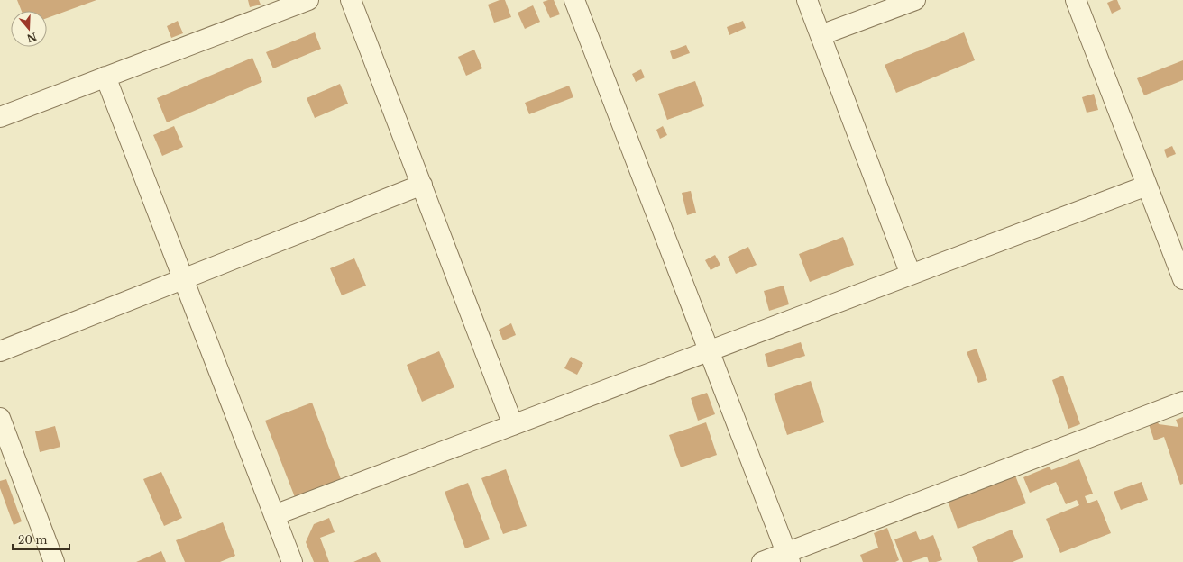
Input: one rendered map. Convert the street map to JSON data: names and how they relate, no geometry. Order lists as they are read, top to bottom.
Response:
{
  "scale_bar": "20 m",
  "north": "bottom"
}
